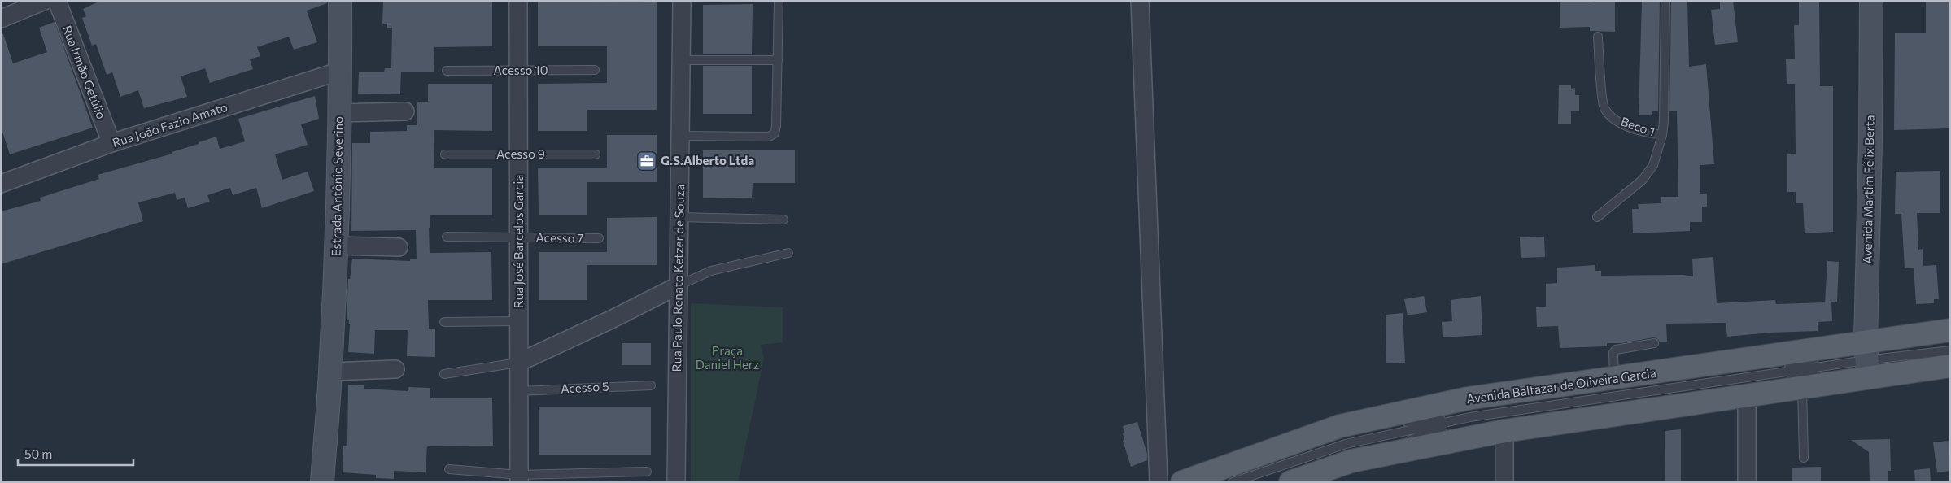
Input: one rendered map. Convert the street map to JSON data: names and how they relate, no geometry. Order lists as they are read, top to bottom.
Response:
{
  "streets": {
    "main road": ["Estrada Antônio Severino", "Avenida Martim Félix Berta", "Avenida Baltazar de Oliveira Garcia"],
    "street": [
      "Rua Irmão Getúlio",
      "Rua João Fazio Amato",
      "Rua José Barcelos Garcia",
      "Rua Paulo Renato Ketzer de Souza"
    ],
    "lane": [
      "Acesso 10",
      "Beco 1",
      "Acesso 9",
      "Acesso 7",
      "Acesso 5"
    ]
  },
  "crossings": [
    ["Acesso 10", "Rua José Barcelos Garcia"],
    ["Rua Irmão Getúlio", "Rua João Fazio Amato"],
    ["Rua João Fazio Amato", "Estrada Antônio Severino"],
    ["Acesso 9", "Rua José Barcelos Garcia"],
    ["Avenida Martim Félix Berta", "Avenida Baltazar de Oliveira Garcia"],
    ["Acesso 7", "Rua José Barcelos Garcia"],
    ["Rua José Barcelos Garcia", "Acesso 5"]
  ],
  "parks": ["Praça Daniel Herz"],
  "places": {
    "office": ["G.S.Alberto Ltda"]
  },
  "scale_bar": "50 m"
}
